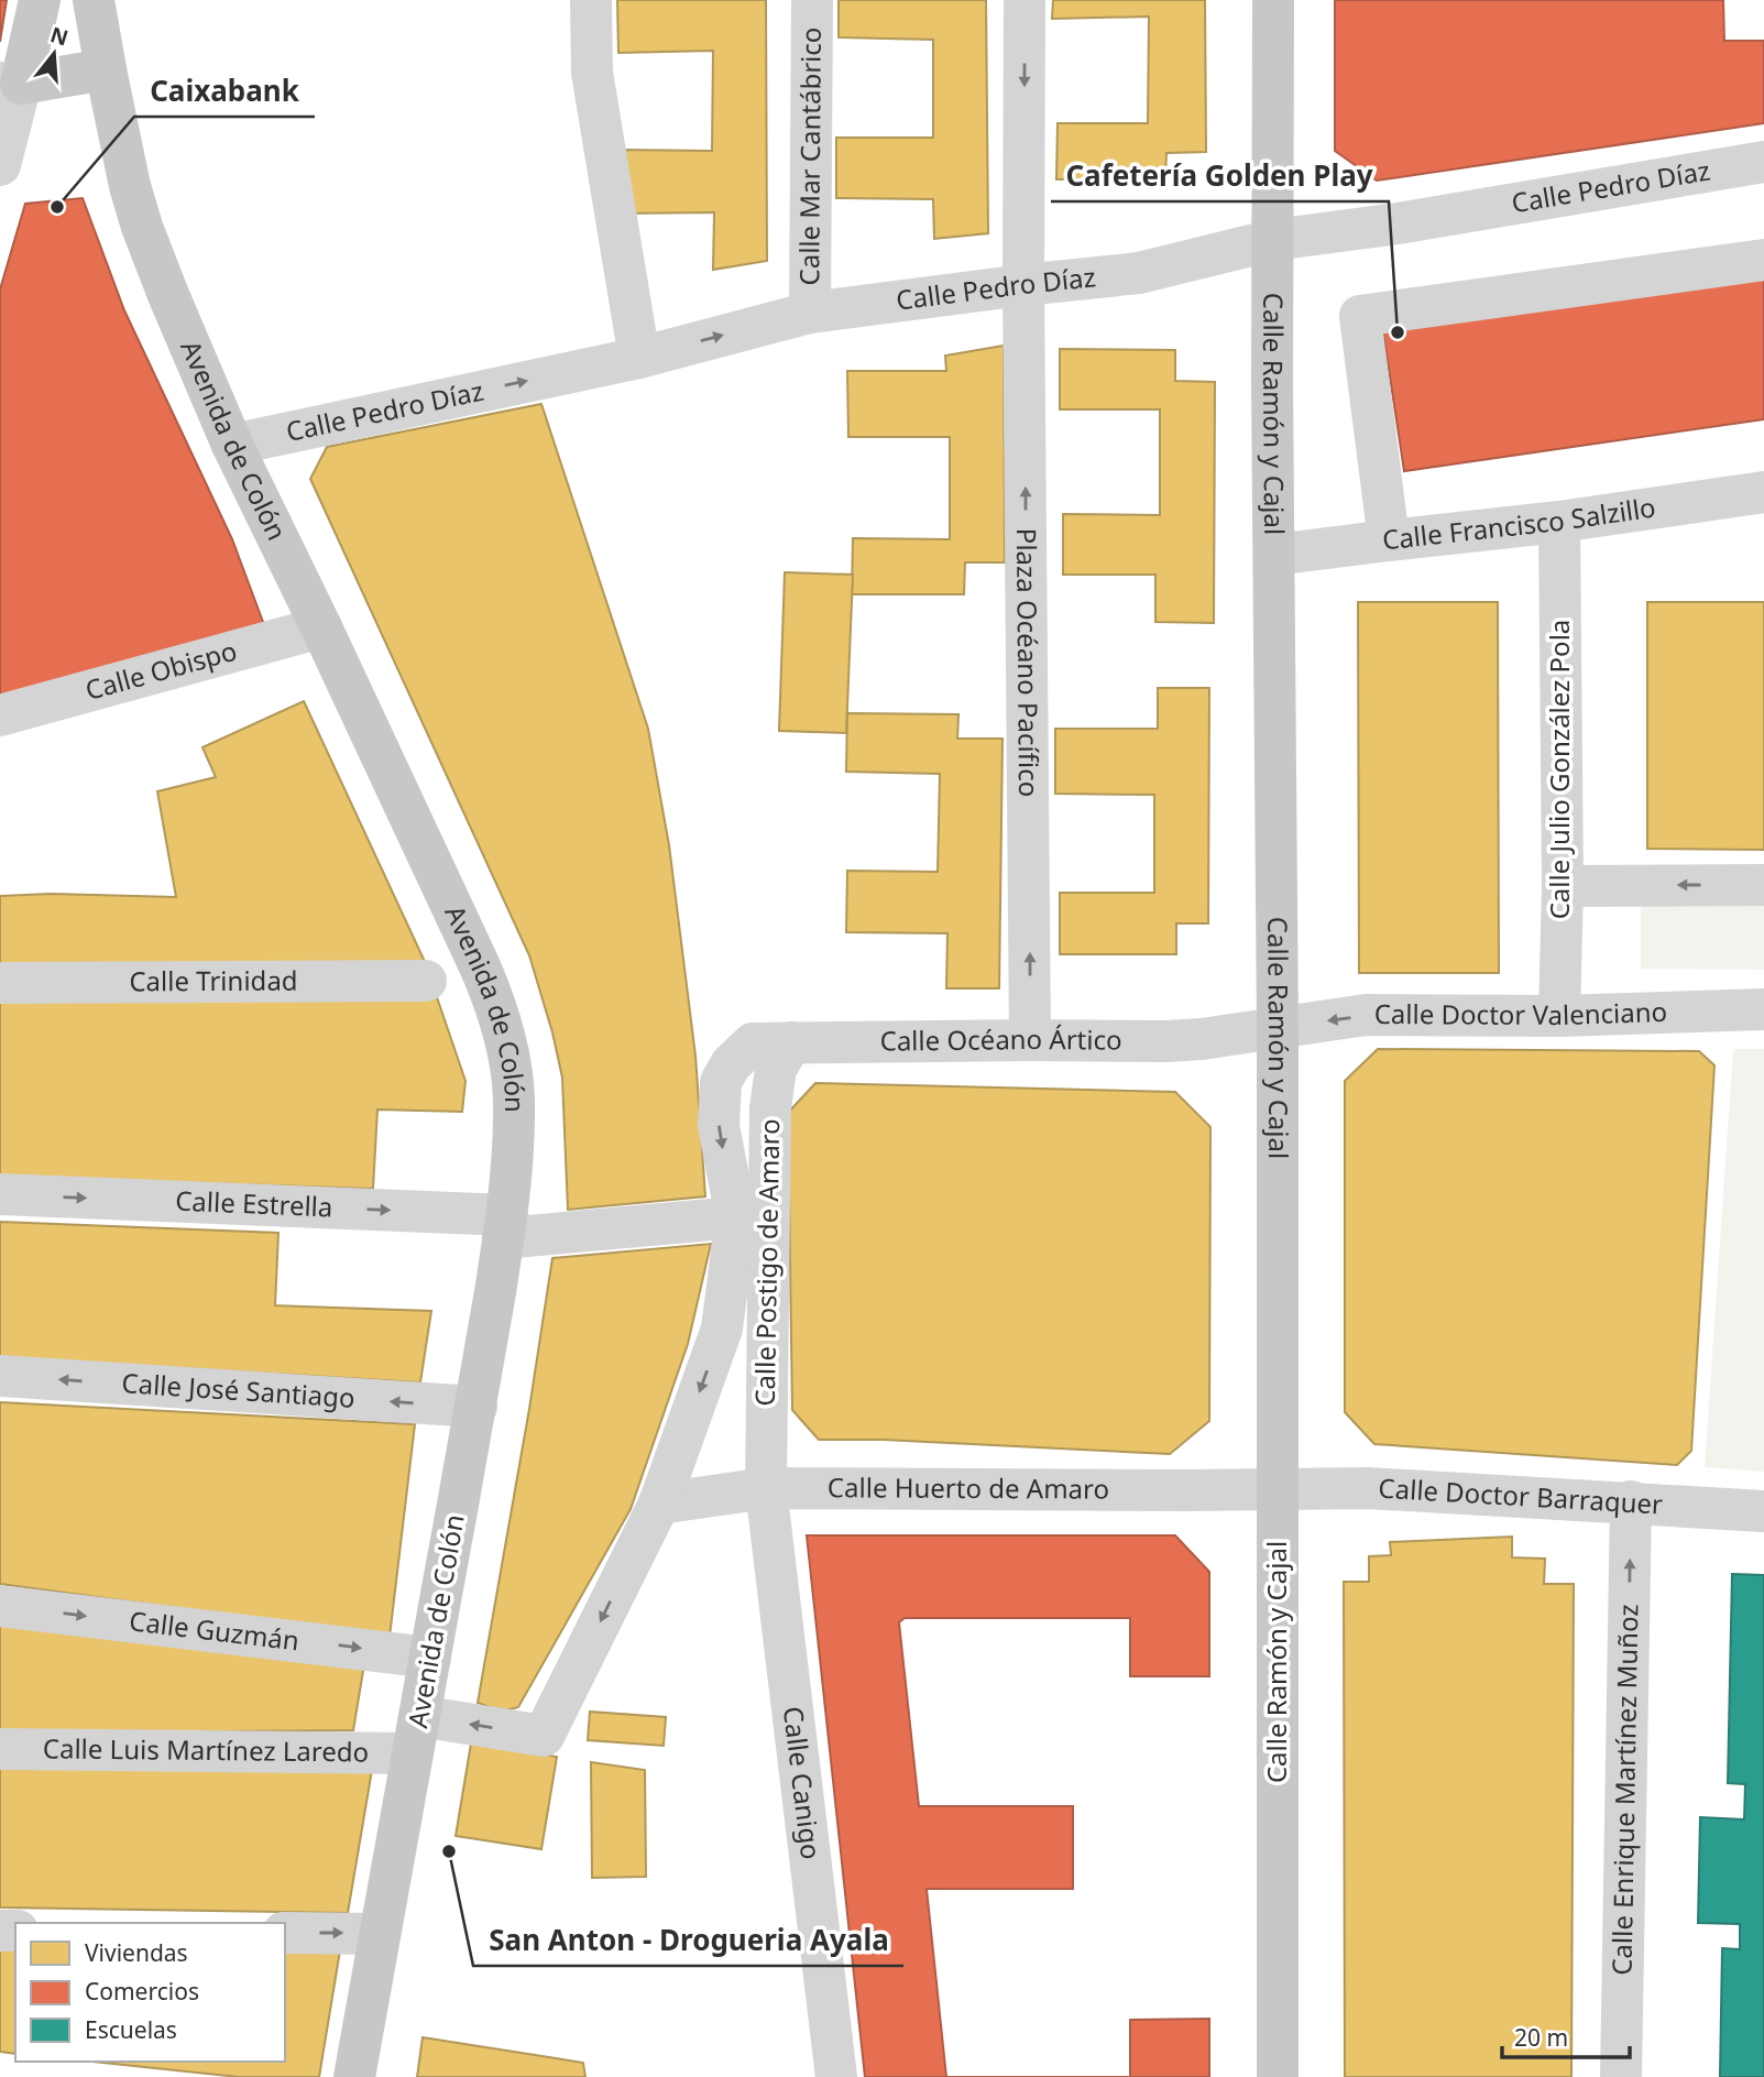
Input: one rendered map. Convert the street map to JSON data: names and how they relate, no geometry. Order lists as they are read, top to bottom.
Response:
{
  "streets": {
    "main road": ["Calle Ramón y Cajal", "Avenida de Colón"],
    "street": [
      "Calle Mar Cantábrico",
      "Calle Pedro Díaz",
      "Calle Francisco Salzillo",
      "Plaza Océano Pacífico",
      "Calle Obispo",
      "Calle Julio González Pola",
      "Calle Trinidad",
      "Calle Doctor Valenciano",
      "Calle Océano Ártico",
      "Calle Estrella",
      "Calle Postigo de Amaro",
      "Calle José Santiago",
      "Calle Huerto de Amaro",
      "Calle Doctor Barraquer",
      "Calle Guzmán",
      "Calle Luis Martínez Laredo",
      "Calle Canigo",
      "Calle Enrique Martínez Muñoz"
    ]
  },
  "crossings": [
    ["Calle Mar Cantábrico", "Calle Pedro Díaz"],
    ["Calle Pedro Díaz", "Calle Ramón y Cajal"],
    ["Calle Pedro Díaz", "Avenida de Colón"],
    ["Calle Pedro Díaz", "Plaza Océano Pacífico"],
    ["Calle Ramón y Cajal", "Calle Francisco Salzillo"],
    ["Calle Ramón y Cajal", "Calle Doctor Valenciano"],
    ["Calle Ramón y Cajal", "Calle Océano Ártico"],
    ["Calle Ramón y Cajal", "Calle Huerto de Amaro"],
    ["Calle Ramón y Cajal", "Calle Doctor Barraquer"],
    ["Avenida de Colón", "Calle Obispo"],
    ["Avenida de Colón", "Calle Estrella"],
    ["Avenida de Colón", "Calle José Santiago"],
    ["Avenida de Colón", "Calle Guzmán"],
    ["Avenida de Colón", "Calle Luis Martínez Laredo"],
    ["Calle Francisco Salzillo", "Calle Julio González Pola"],
    ["Plaza Océano Pacífico", "Calle Océano Ártico"],
    ["Calle Julio González Pola", "Calle Doctor Valenciano"],
    ["Calle Doctor Valenciano", "Calle Océano Ártico"],
    ["Calle Océano Ártico", "Calle Estrella"],
    ["Calle Océano Ártico", "Calle Postigo de Amaro"],
    ["Calle Postigo de Amaro", "Calle Huerto de Amaro"],
    ["Calle Postigo de Amaro", "Calle Canigo"],
    ["Calle Huerto de Amaro", "Calle Doctor Barraquer"],
    ["Calle Huerto de Amaro", "Calle Canigo"],
    ["Calle Doctor Barraquer", "Calle Enrique Martínez Muñoz"]
  ],
  "one_way": [
    "Calle Pedro Díaz",
    "Calle Doctor Valenciano",
    "Calle Estrella",
    "Calle José Santiago",
    "Calle Guzmán",
    "Calle Enrique Martínez Muñoz"
  ],
  "places": ["Caixabank", "Cafetería Golden Play", "San Anton - Drogueria Ayala"],
  "legend": ["Viviendas", "Comercios", "Escuelas"],
  "scale_bar": "20 m",
  "north": "top"
}
